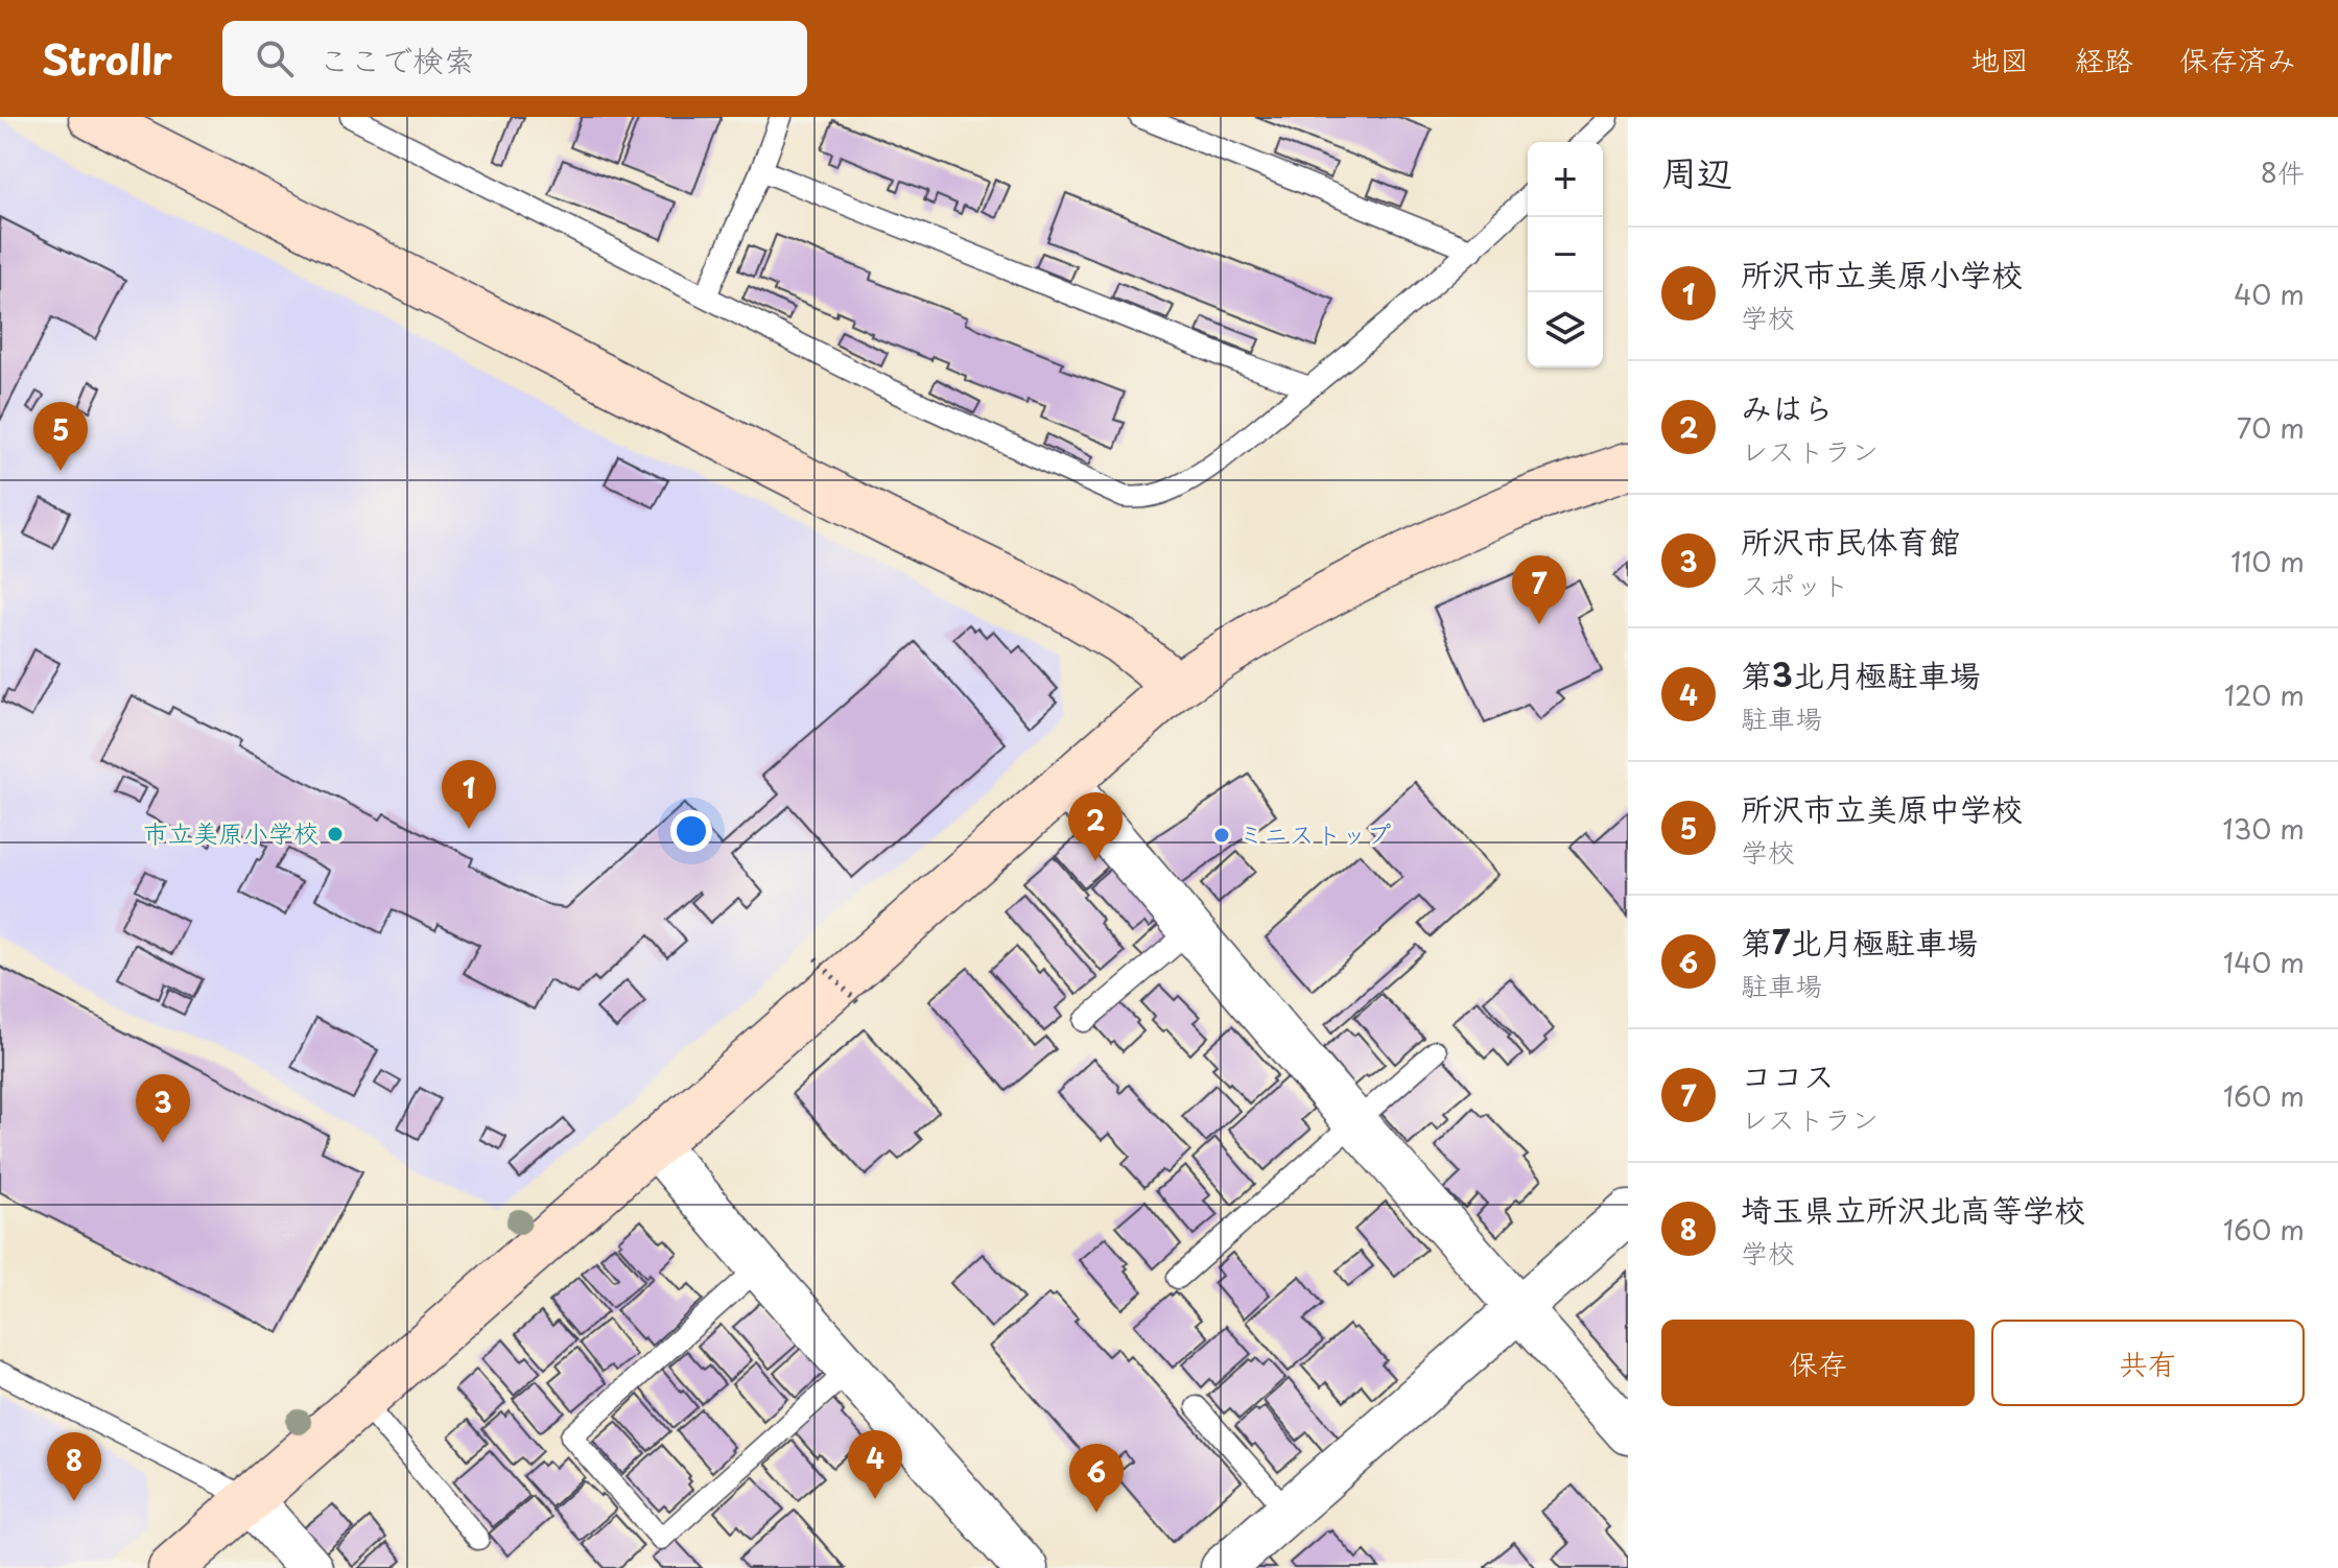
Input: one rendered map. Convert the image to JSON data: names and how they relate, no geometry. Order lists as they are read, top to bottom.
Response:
{
  "places": ["市立美原小学校", "ミニストップ"],
  "page": {
    "header": "Strollr",
    "search": "ここで検索",
    "nav": ["地図", "経路", "保存済み"],
    "heading": ["周辺", "8件"],
    "map_buttons": ["+", "−"],
    "list": [
      {
        "mark": "1",
        "name": "所沢市立美原小学校",
        "note": "学校",
        "value": "40 m"
      },
      {
        "mark": "2",
        "name": "みはら",
        "note": "レストラン",
        "value": "70 m"
      },
      {
        "mark": "3",
        "name": "所沢市民体育館",
        "note": "スポット",
        "value": "110 m"
      },
      {
        "mark": "4",
        "name": "第3北月極駐車場",
        "note": "駐車場",
        "value": "120 m"
      },
      {
        "mark": "5",
        "name": "所沢市立美原中学校",
        "note": "学校",
        "value": "130 m"
      },
      {
        "mark": "6",
        "name": "第7北月極駐車場",
        "note": "駐車場",
        "value": "140 m"
      },
      {
        "mark": "7",
        "name": "ココス",
        "note": "レストラン",
        "value": "160 m"
      },
      {
        "mark": "8",
        "name": "埼玉県立所沢北高等学校",
        "note": "学校",
        "value": "160 m"
      }
    ],
    "pins": [
      "5",
      "7",
      "1",
      "2",
      "3",
      "4",
      "8",
      "6"
    ],
    "buttons": ["保存", "共有"]
  }
}
